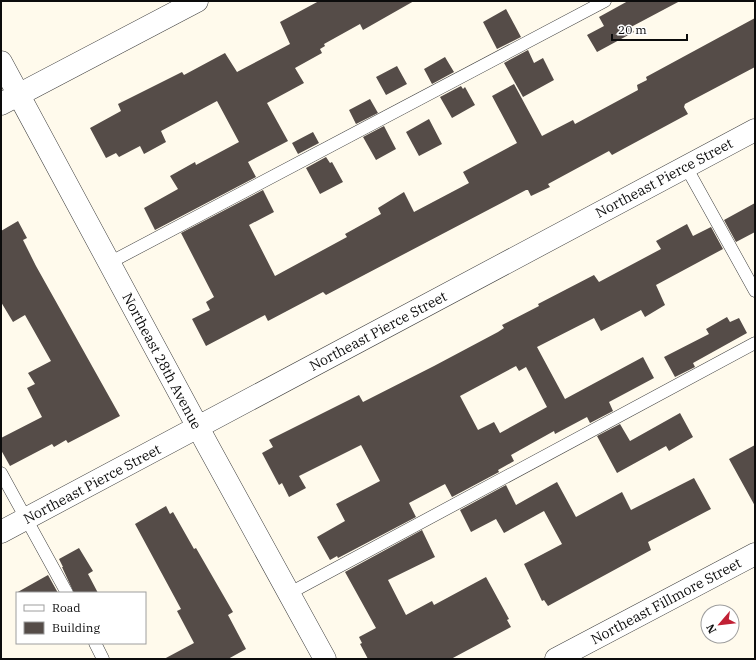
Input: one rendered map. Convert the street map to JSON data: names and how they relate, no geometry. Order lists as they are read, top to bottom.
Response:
{
  "streets": {
    "street": ["Northeast Pierce Street", "Northeast 28th Avenue", "Northeast Fillmore Street"]
  },
  "crossings": [
    ["Northeast Pierce Street", "Northeast 28th Avenue"]
  ],
  "legend": ["Road", "Building"],
  "scale_bar": "20 m",
  "north": "bottom left"
}
